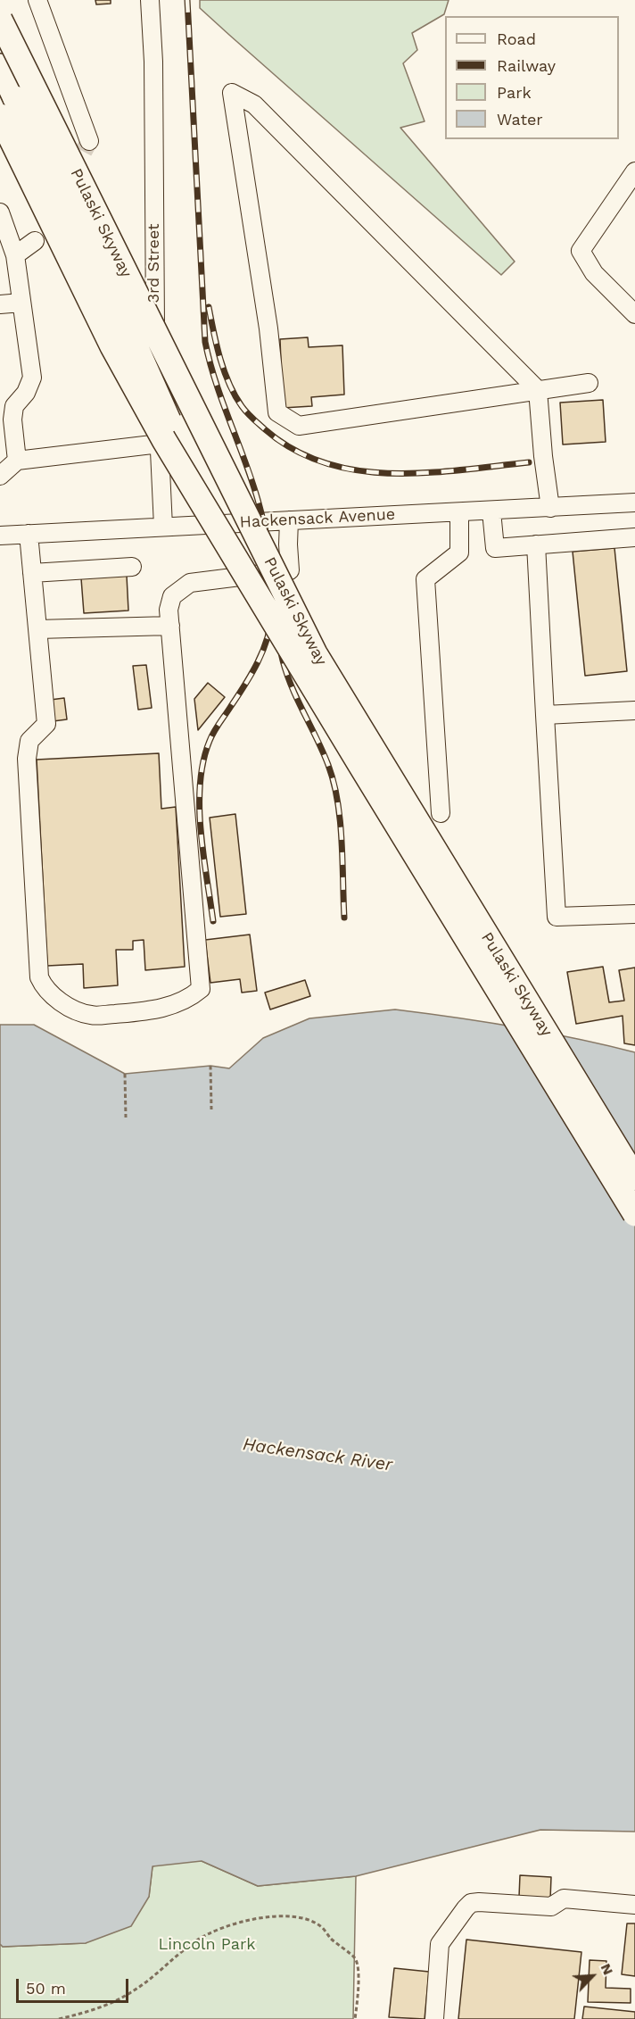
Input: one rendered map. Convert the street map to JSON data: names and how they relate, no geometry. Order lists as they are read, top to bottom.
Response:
{
  "streets": {
    "highway": ["Pulaski Skyway"],
    "street": ["3rd Street", "Hackensack Avenue"]
  },
  "crossings": [
    ["3rd Street", "Hackensack Avenue"]
  ],
  "water": ["Hackensack River"],
  "parks": ["Lincoln Park"],
  "legend": [
    "Road",
    "Railway",
    "Park",
    "Water"
  ],
  "scale_bar": "50 m",
  "north": "top right"
}
